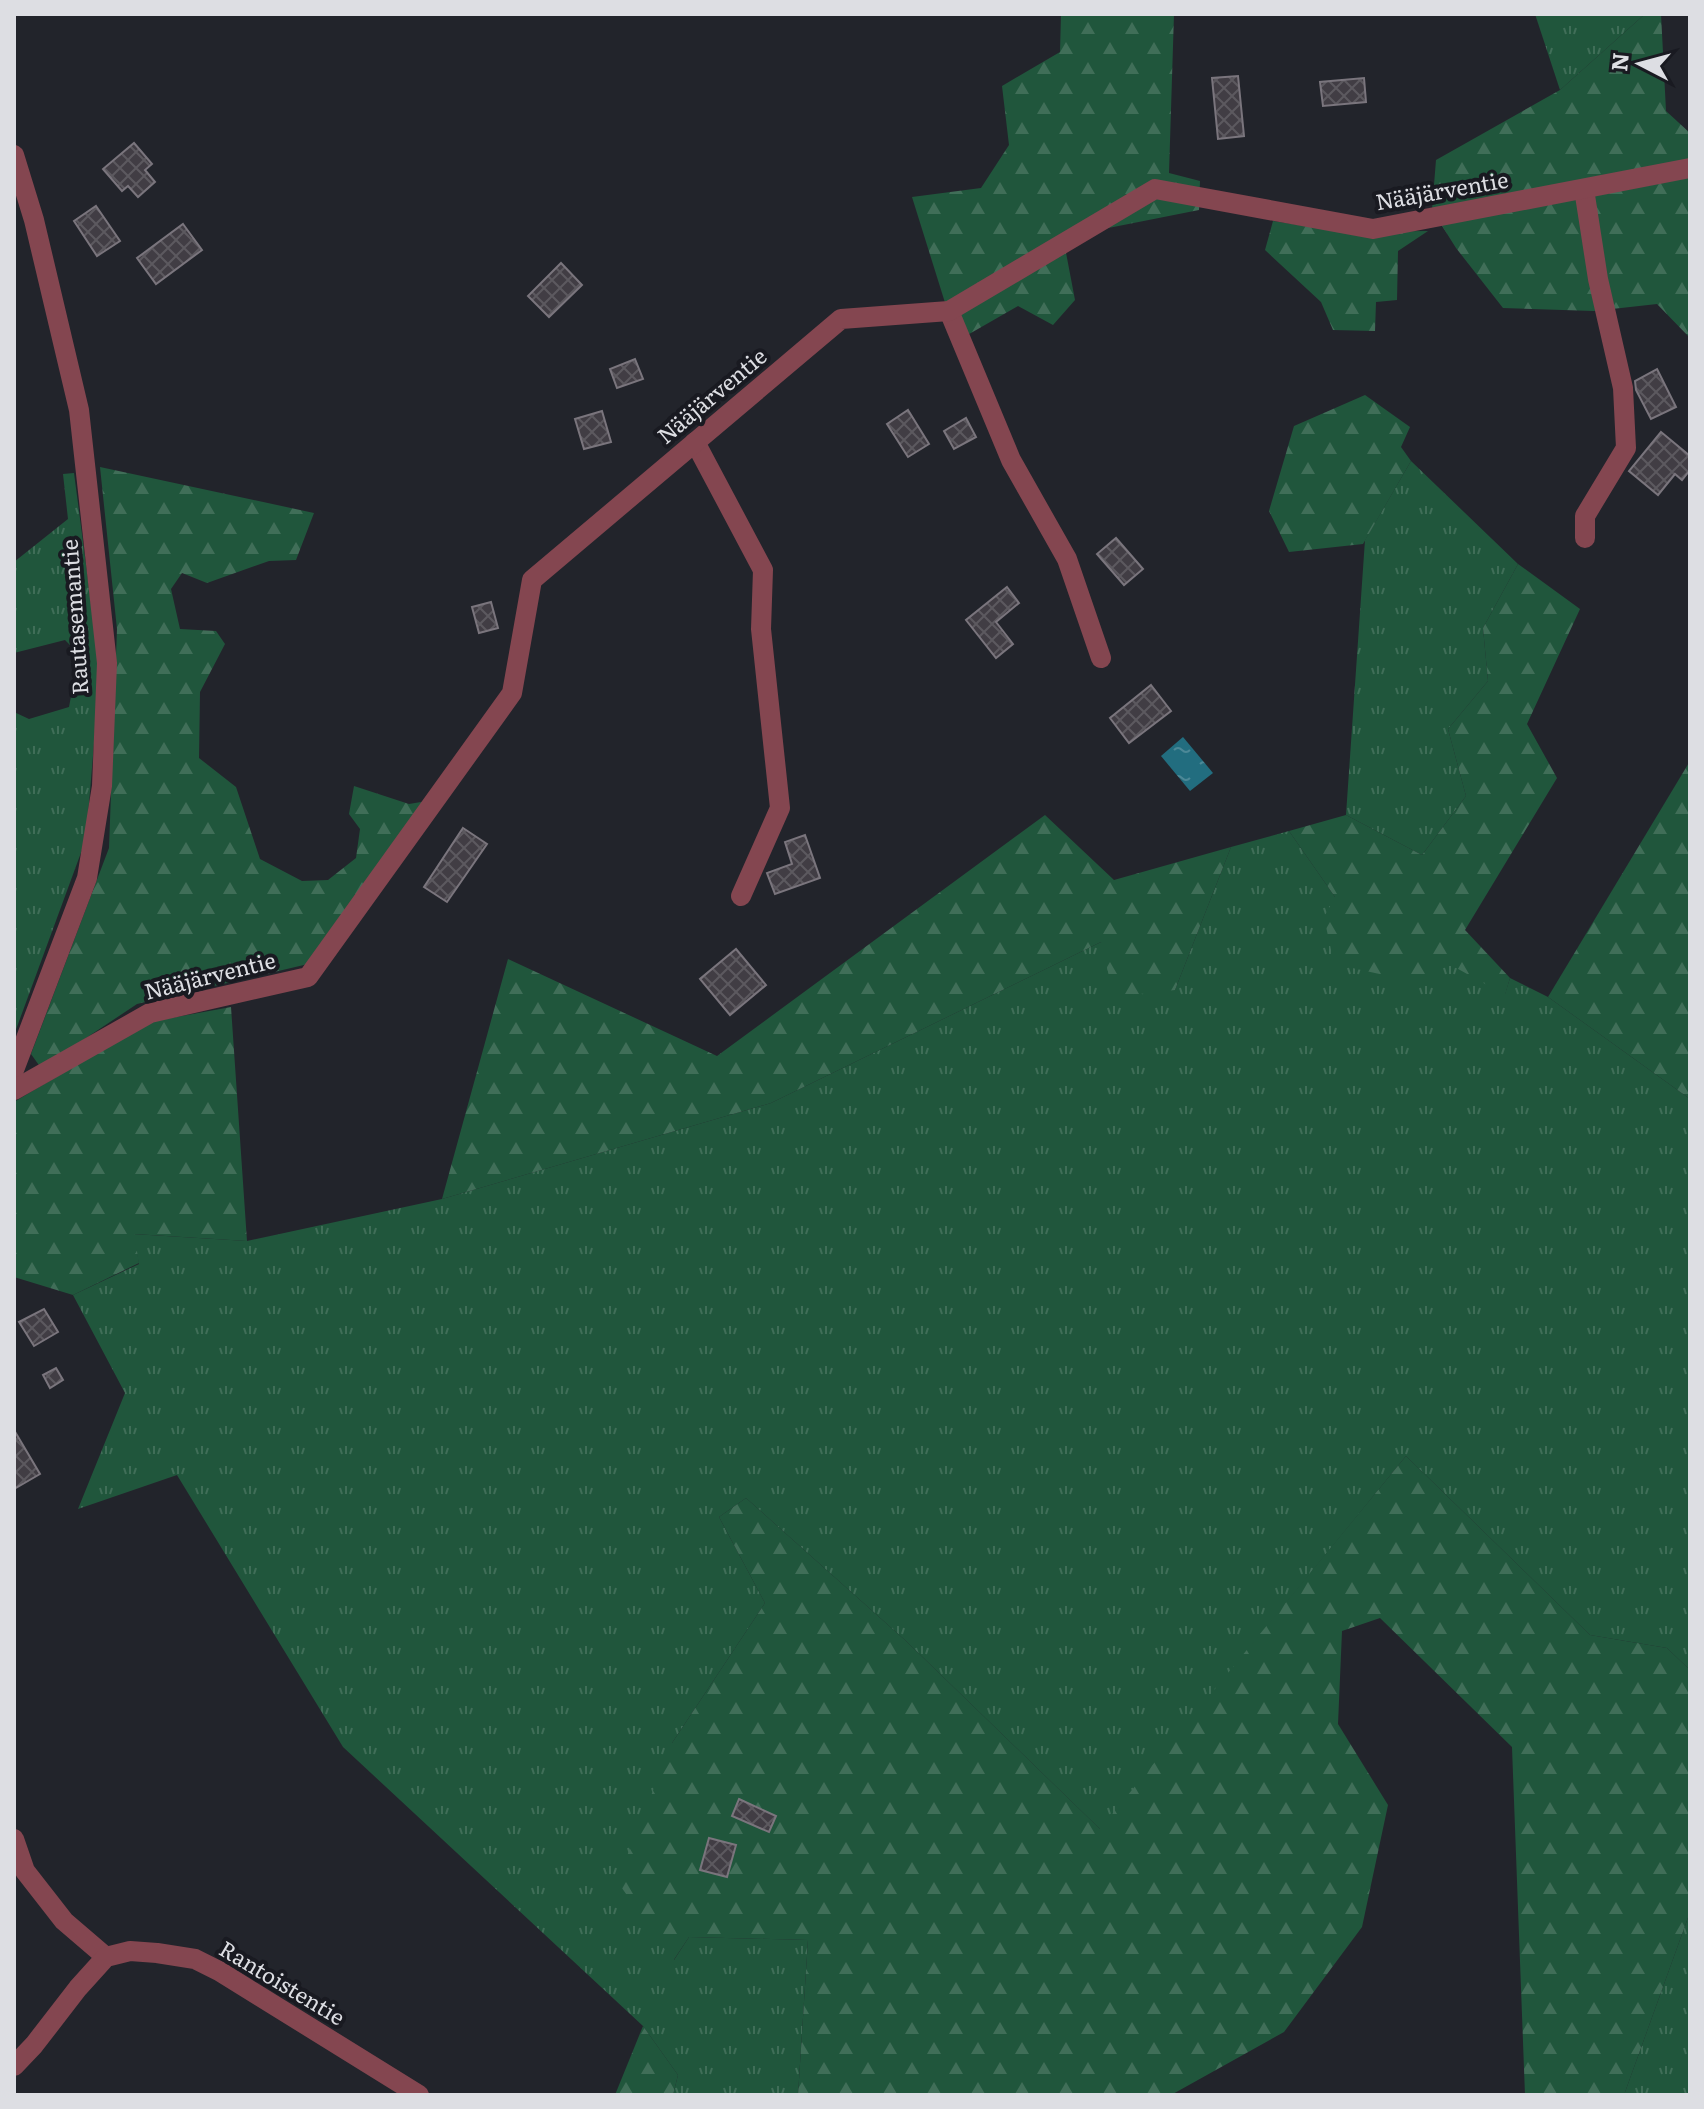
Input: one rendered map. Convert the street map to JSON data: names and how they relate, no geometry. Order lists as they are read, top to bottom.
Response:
{
  "streets": {
    "street": ["Nääjärventie", "Rautasemantie", "Rantoistentie"]
  },
  "north": "left"
}
